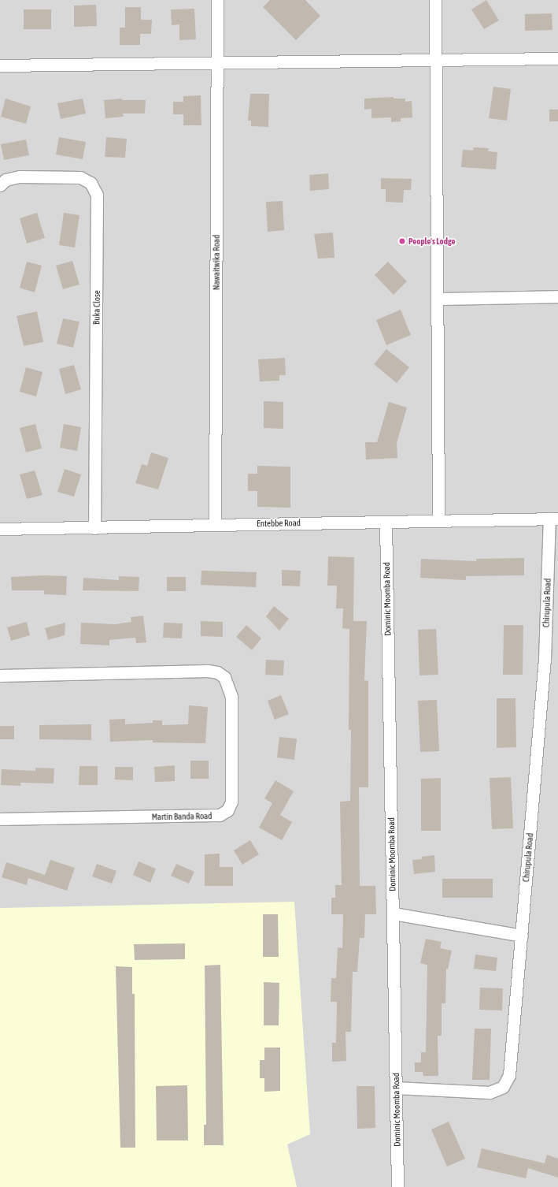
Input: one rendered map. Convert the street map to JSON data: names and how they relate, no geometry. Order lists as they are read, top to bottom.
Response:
{
  "streets": {
    "street": [
      "Nawaitwika Road",
      "Buka Close",
      "Entebbe Road",
      "Dominic Moomba Road",
      "Chirupula Road",
      "Martin Banda Road"
    ]
  },
  "crossings": [
    ["Nawaitwika Road", "Entebbe Road"],
    ["Buka Close", "Entebbe Road"],
    ["Entebbe Road", "Dominic Moomba Road"],
    ["Entebbe Road", "Chirupula Road"],
    ["Dominic Moomba Road", "Chirupula Road"]
  ],
  "places": ["People's Lodge"]
}
